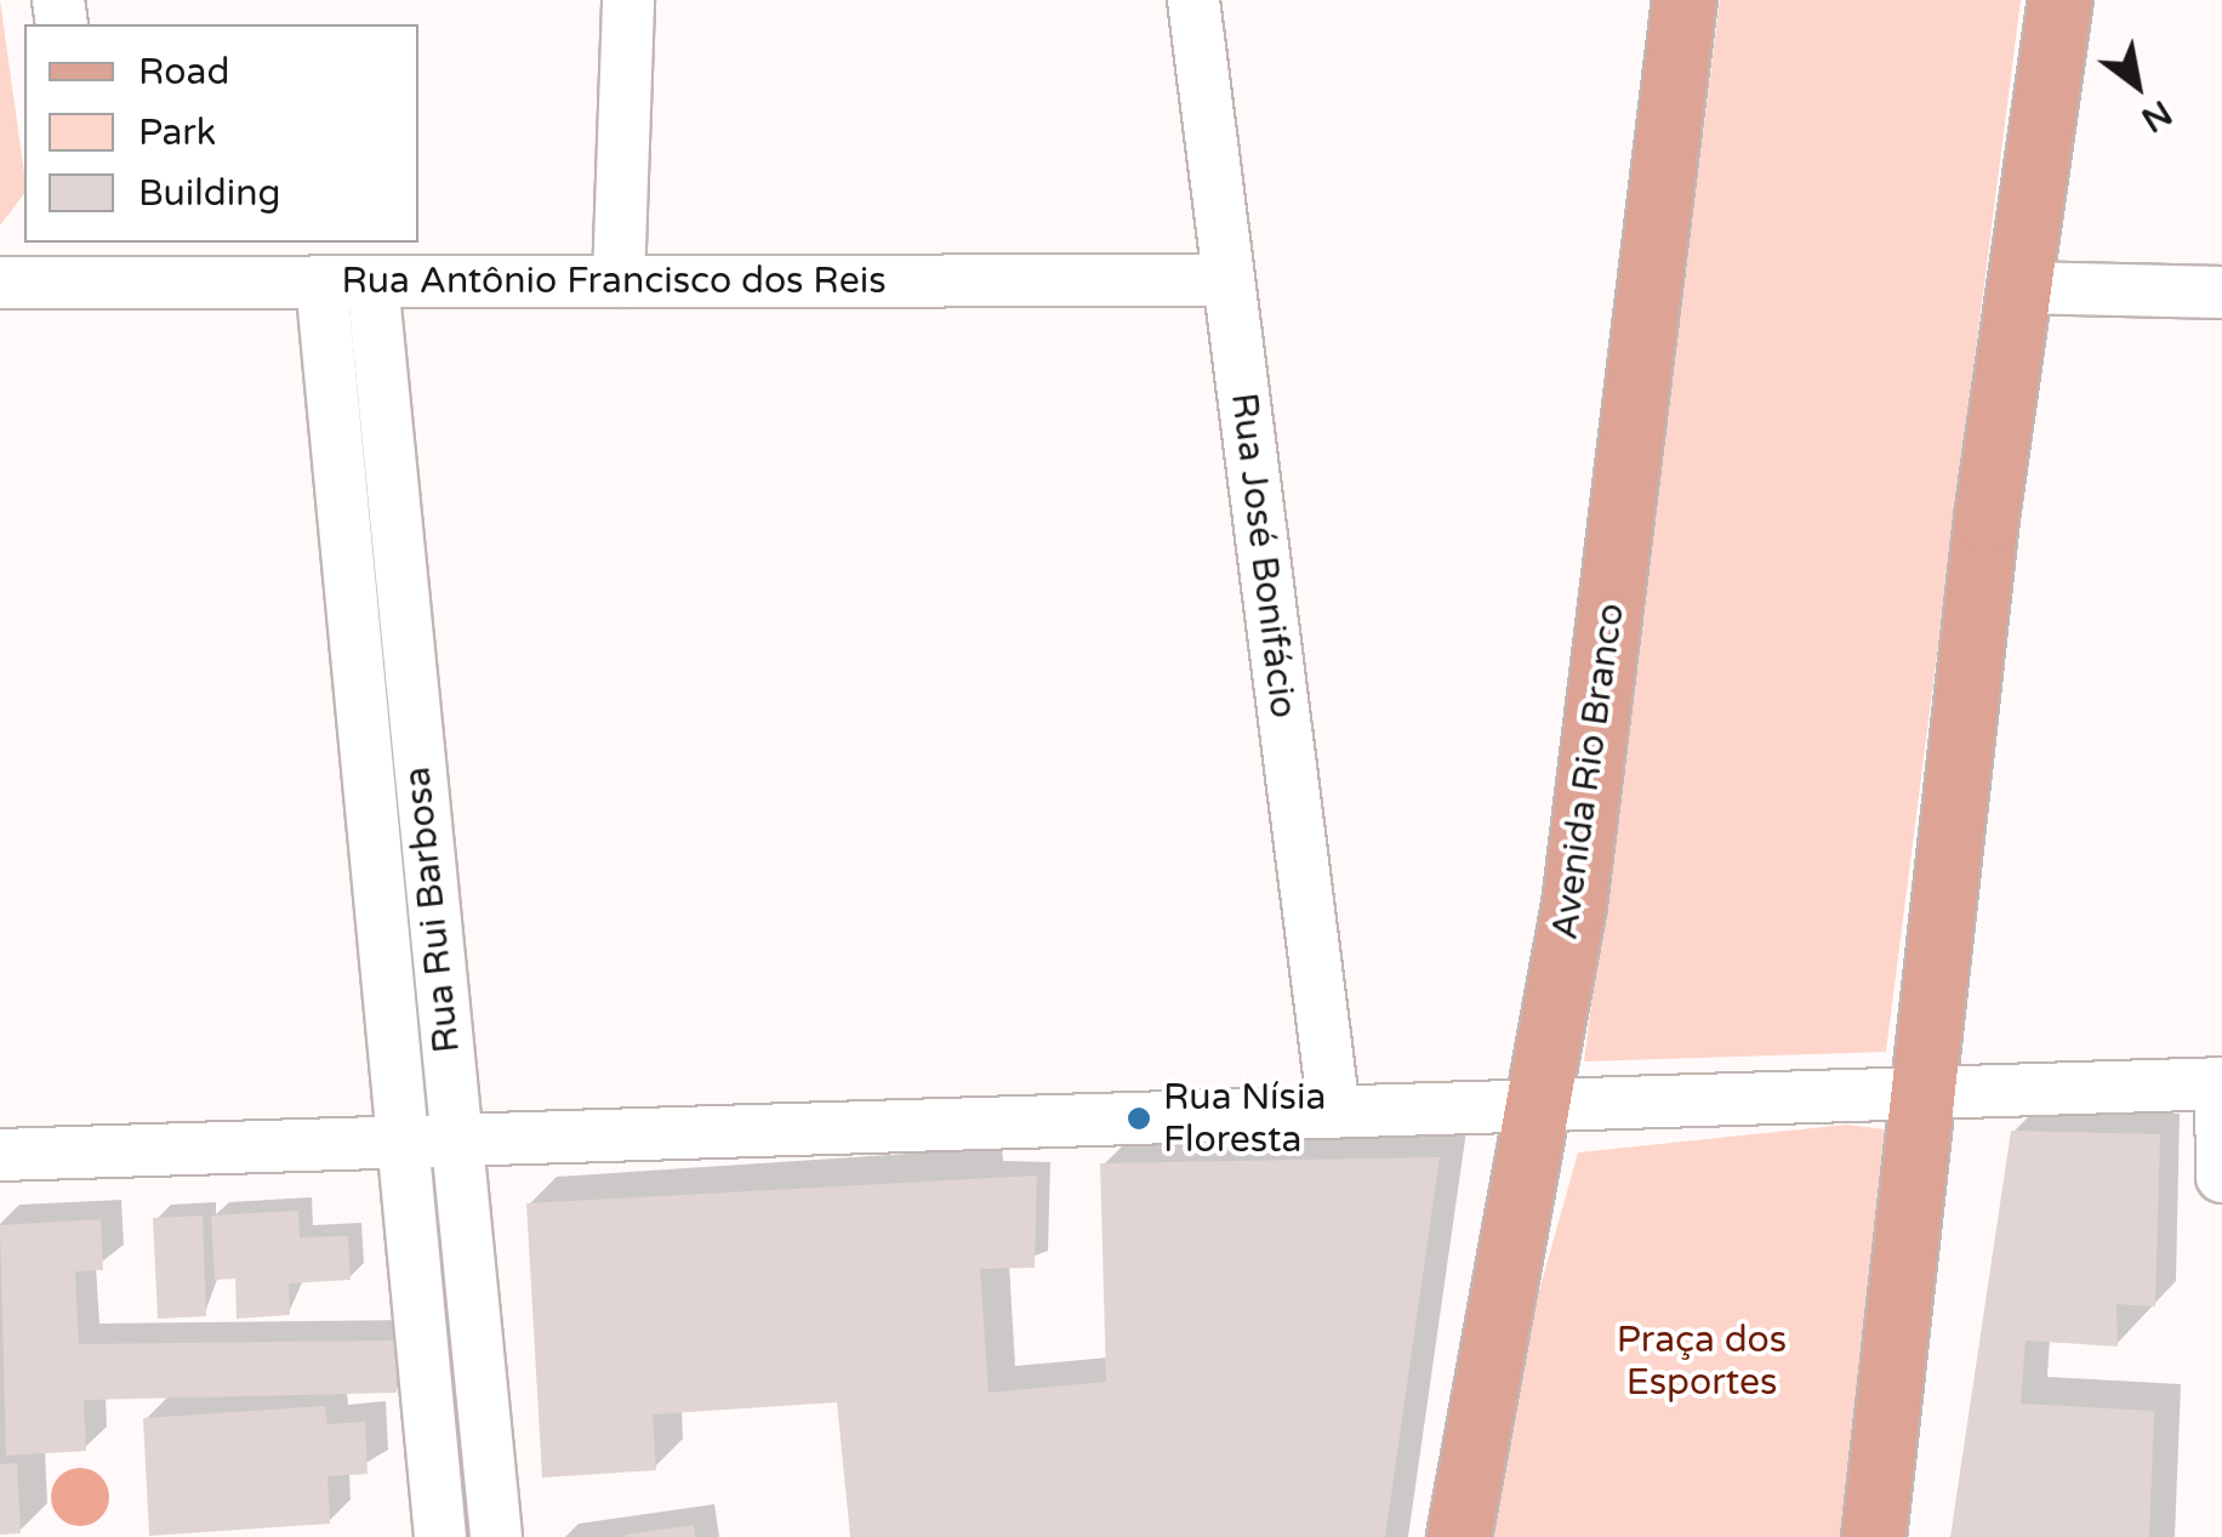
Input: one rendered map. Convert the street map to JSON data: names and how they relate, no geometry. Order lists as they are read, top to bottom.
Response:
{
  "streets": {
    "main road": ["Avenida Rio Branco"],
    "street": ["Rua Antônio Francisco dos Reis", "Rua José Bonifácio", "Rua Rui Barbosa"]
  },
  "crossings": [
    ["Rua Antônio Francisco dos Reis", "Rua José Bonifácio"],
    ["Rua Antônio Francisco dos Reis", "Rua Rui Barbosa"]
  ],
  "parks": ["Praça dos Esportes"],
  "places": ["Rua Nísia Floresta"],
  "legend": ["Road", "Park", "Building"],
  "north": "bottom right"
}
